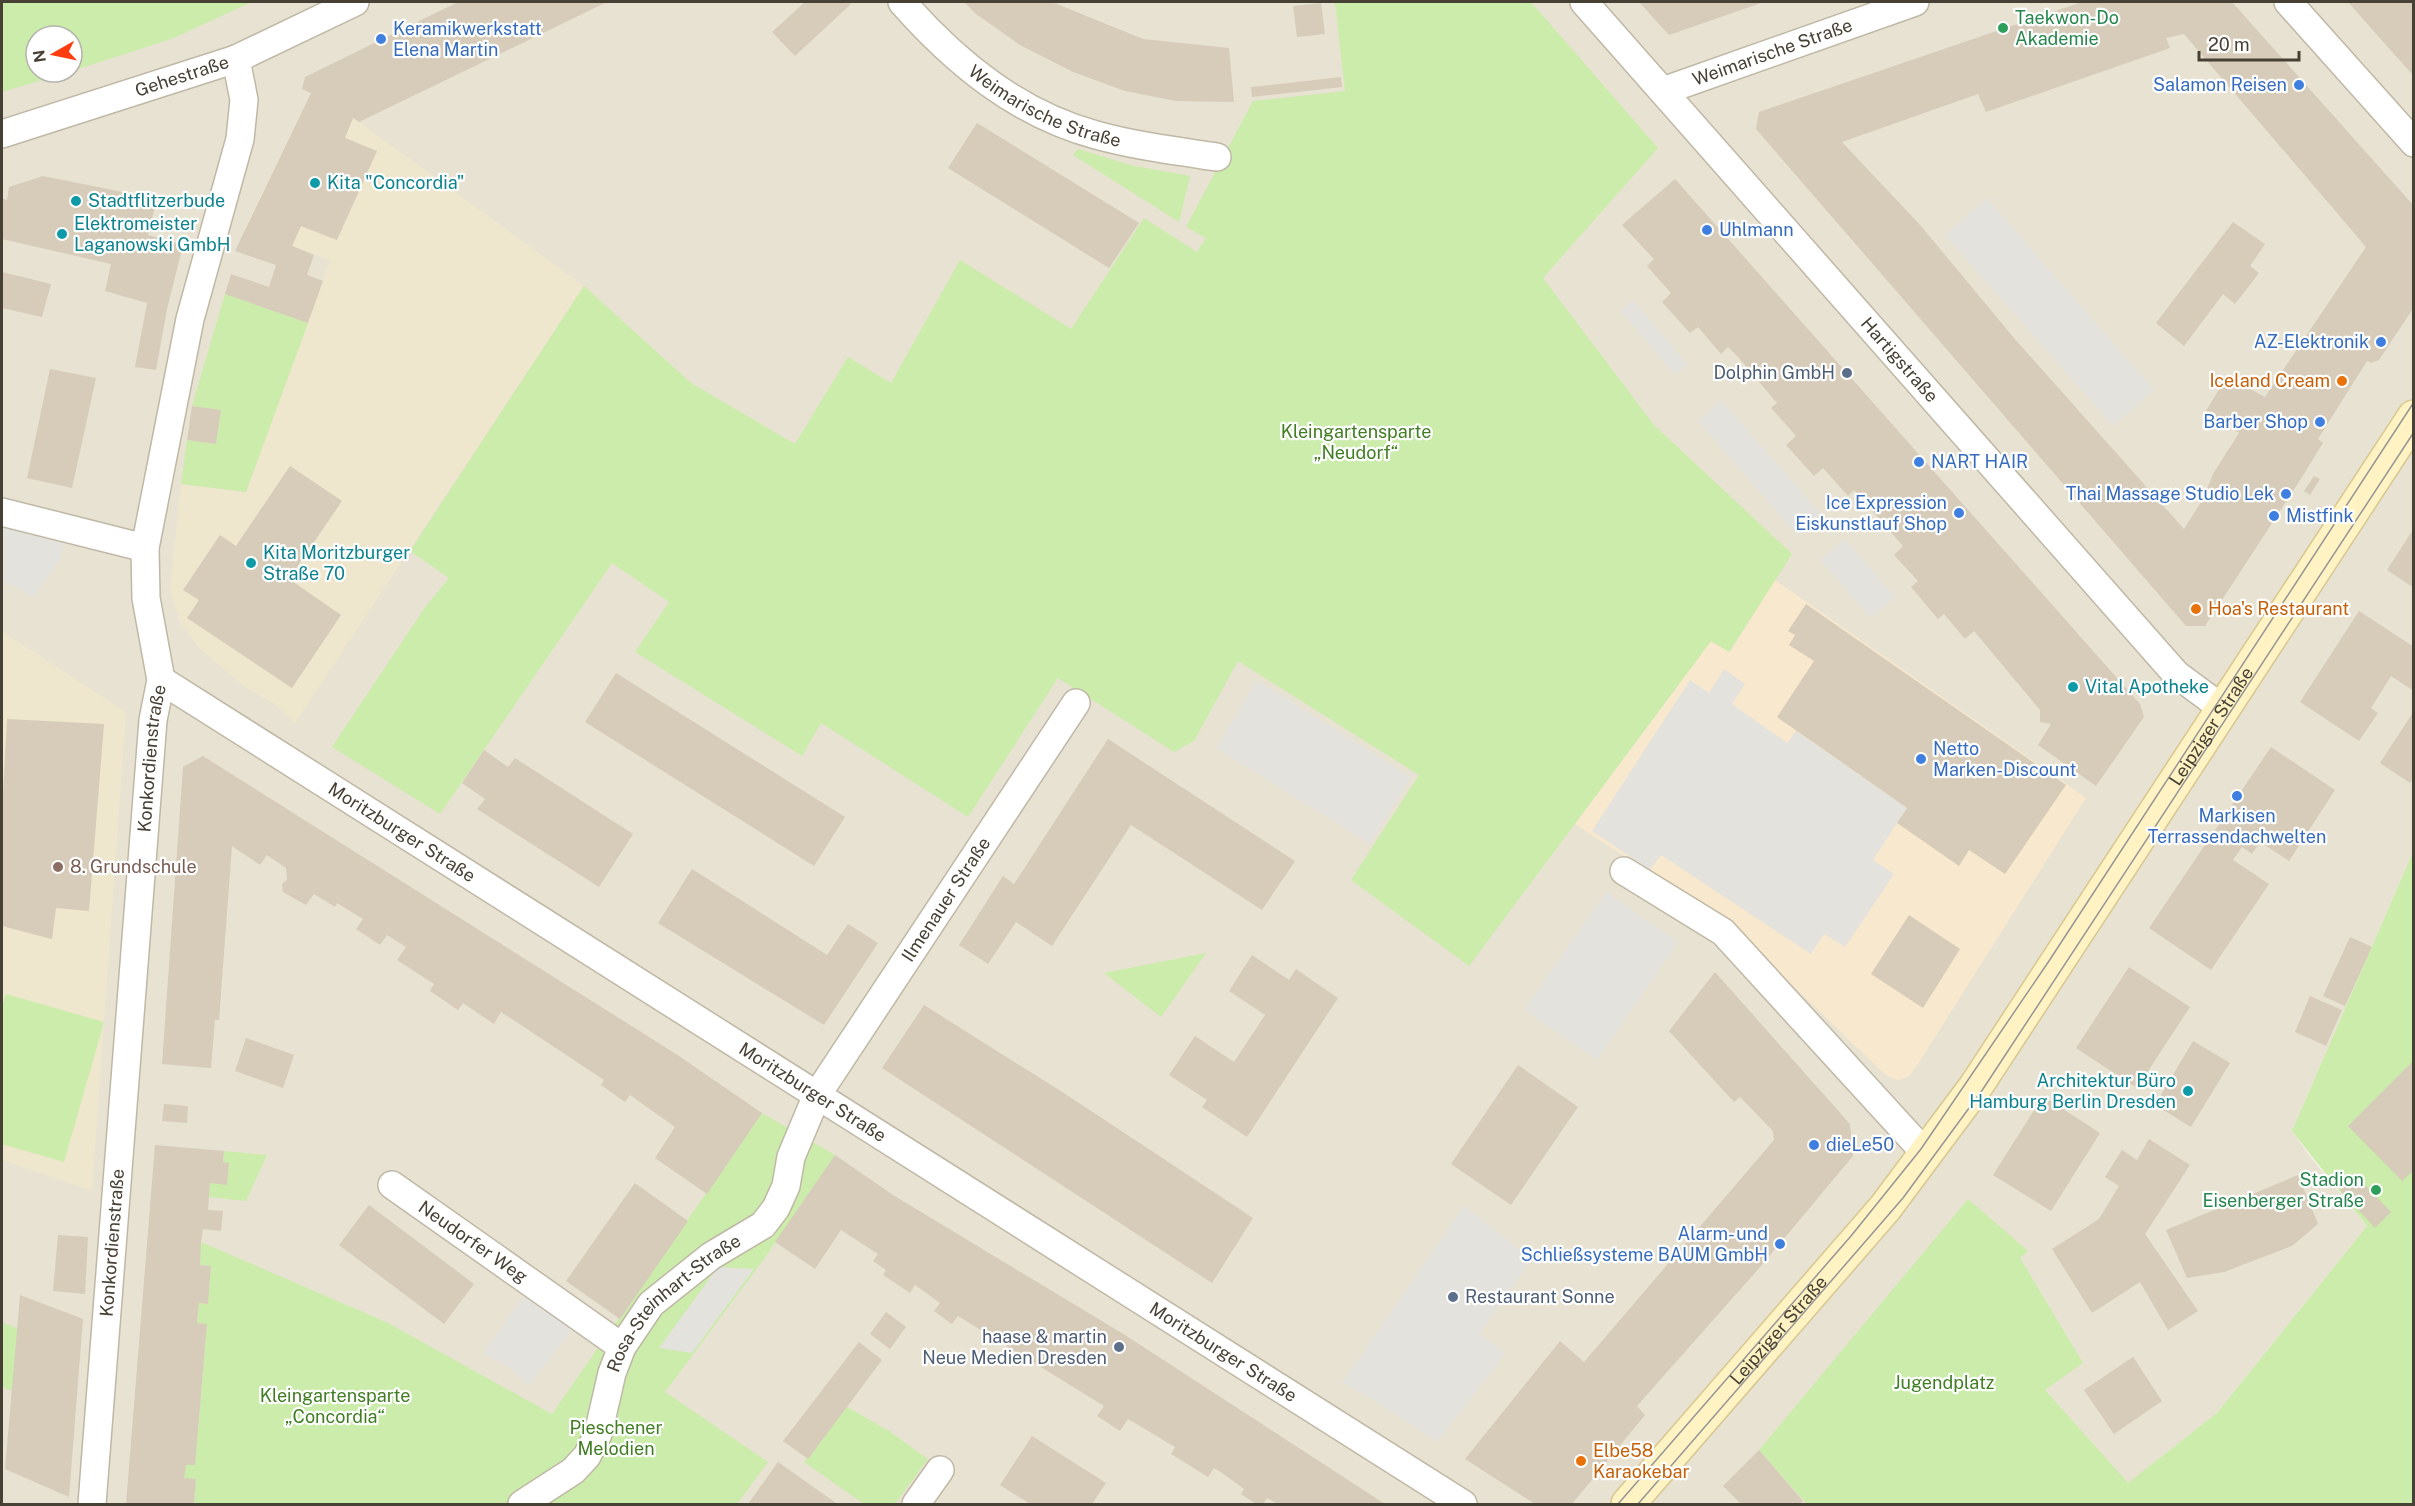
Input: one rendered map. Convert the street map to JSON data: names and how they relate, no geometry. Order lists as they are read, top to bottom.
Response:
{
  "streets": {
    "main road": ["Leipziger Straße"],
    "street": [
      "Weimarische Straße",
      "Gehestraße",
      "Hartigstraße",
      "Konkordienstraße",
      "Moritzburger Straße",
      "Ilmenauer Straße",
      "Neudorfer Weg",
      "Rosa-Steinhart-Straße"
    ]
  },
  "crossings": [
    ["Weimarische Straße", "Hartigstraße"],
    ["Gehestraße", "Konkordienstraße"],
    ["Hartigstraße", "Leipziger Straße"],
    ["Konkordienstraße", "Moritzburger Straße"],
    ["Moritzburger Straße", "Ilmenauer Straße"],
    ["Moritzburger Straße", "Rosa-Steinhart-Straße"],
    ["Ilmenauer Straße", "Rosa-Steinhart-Straße"],
    ["Neudorfer Weg", "Rosa-Steinhart-Straße"]
  ],
  "parks": [
    "Kleingartensparte „Neudorf“",
    "Jugendplatz",
    "Kleingartensparte „Concordia“",
    "Pieschener Melodien"
  ],
  "places": [
    "Taekwon-Do Akademie",
    "Keramikwerkstatt Elena Martin",
    "Salamon Reisen",
    "Kita \"Concordia\"",
    "Stadtflitzerbude",
    "Uhlmann",
    "Elektromeister Laganowski GmbH",
    "AZ-Elektronik",
    "Dolphin GmbH",
    "Iceland Cream",
    "Barber Shop",
    "NART HAIR",
    "Thai Massage Studio Lek",
    "Ice Expression Eiskunstlauf Shop",
    "Mistfink",
    "Kita Moritzburger Straße 70",
    "Hoa's Restaurant",
    "Vital Apotheke",
    "Netto Marken-Discount",
    "Markisen Terrassendachwelten",
    "8. Grundschule",
    "Architektur Büro Hamburg Berlin Dresden",
    "dieLe50",
    "Stadion Eisenberger Straße",
    "Alarm- und Schließsysteme BAUM GmbH",
    "Restaurant Sonne",
    "haase & martin Neue Medien Dresden",
    "Elbe58 Karaokebar"
  ],
  "scale_bar": "20 m",
  "north": "left"
}
